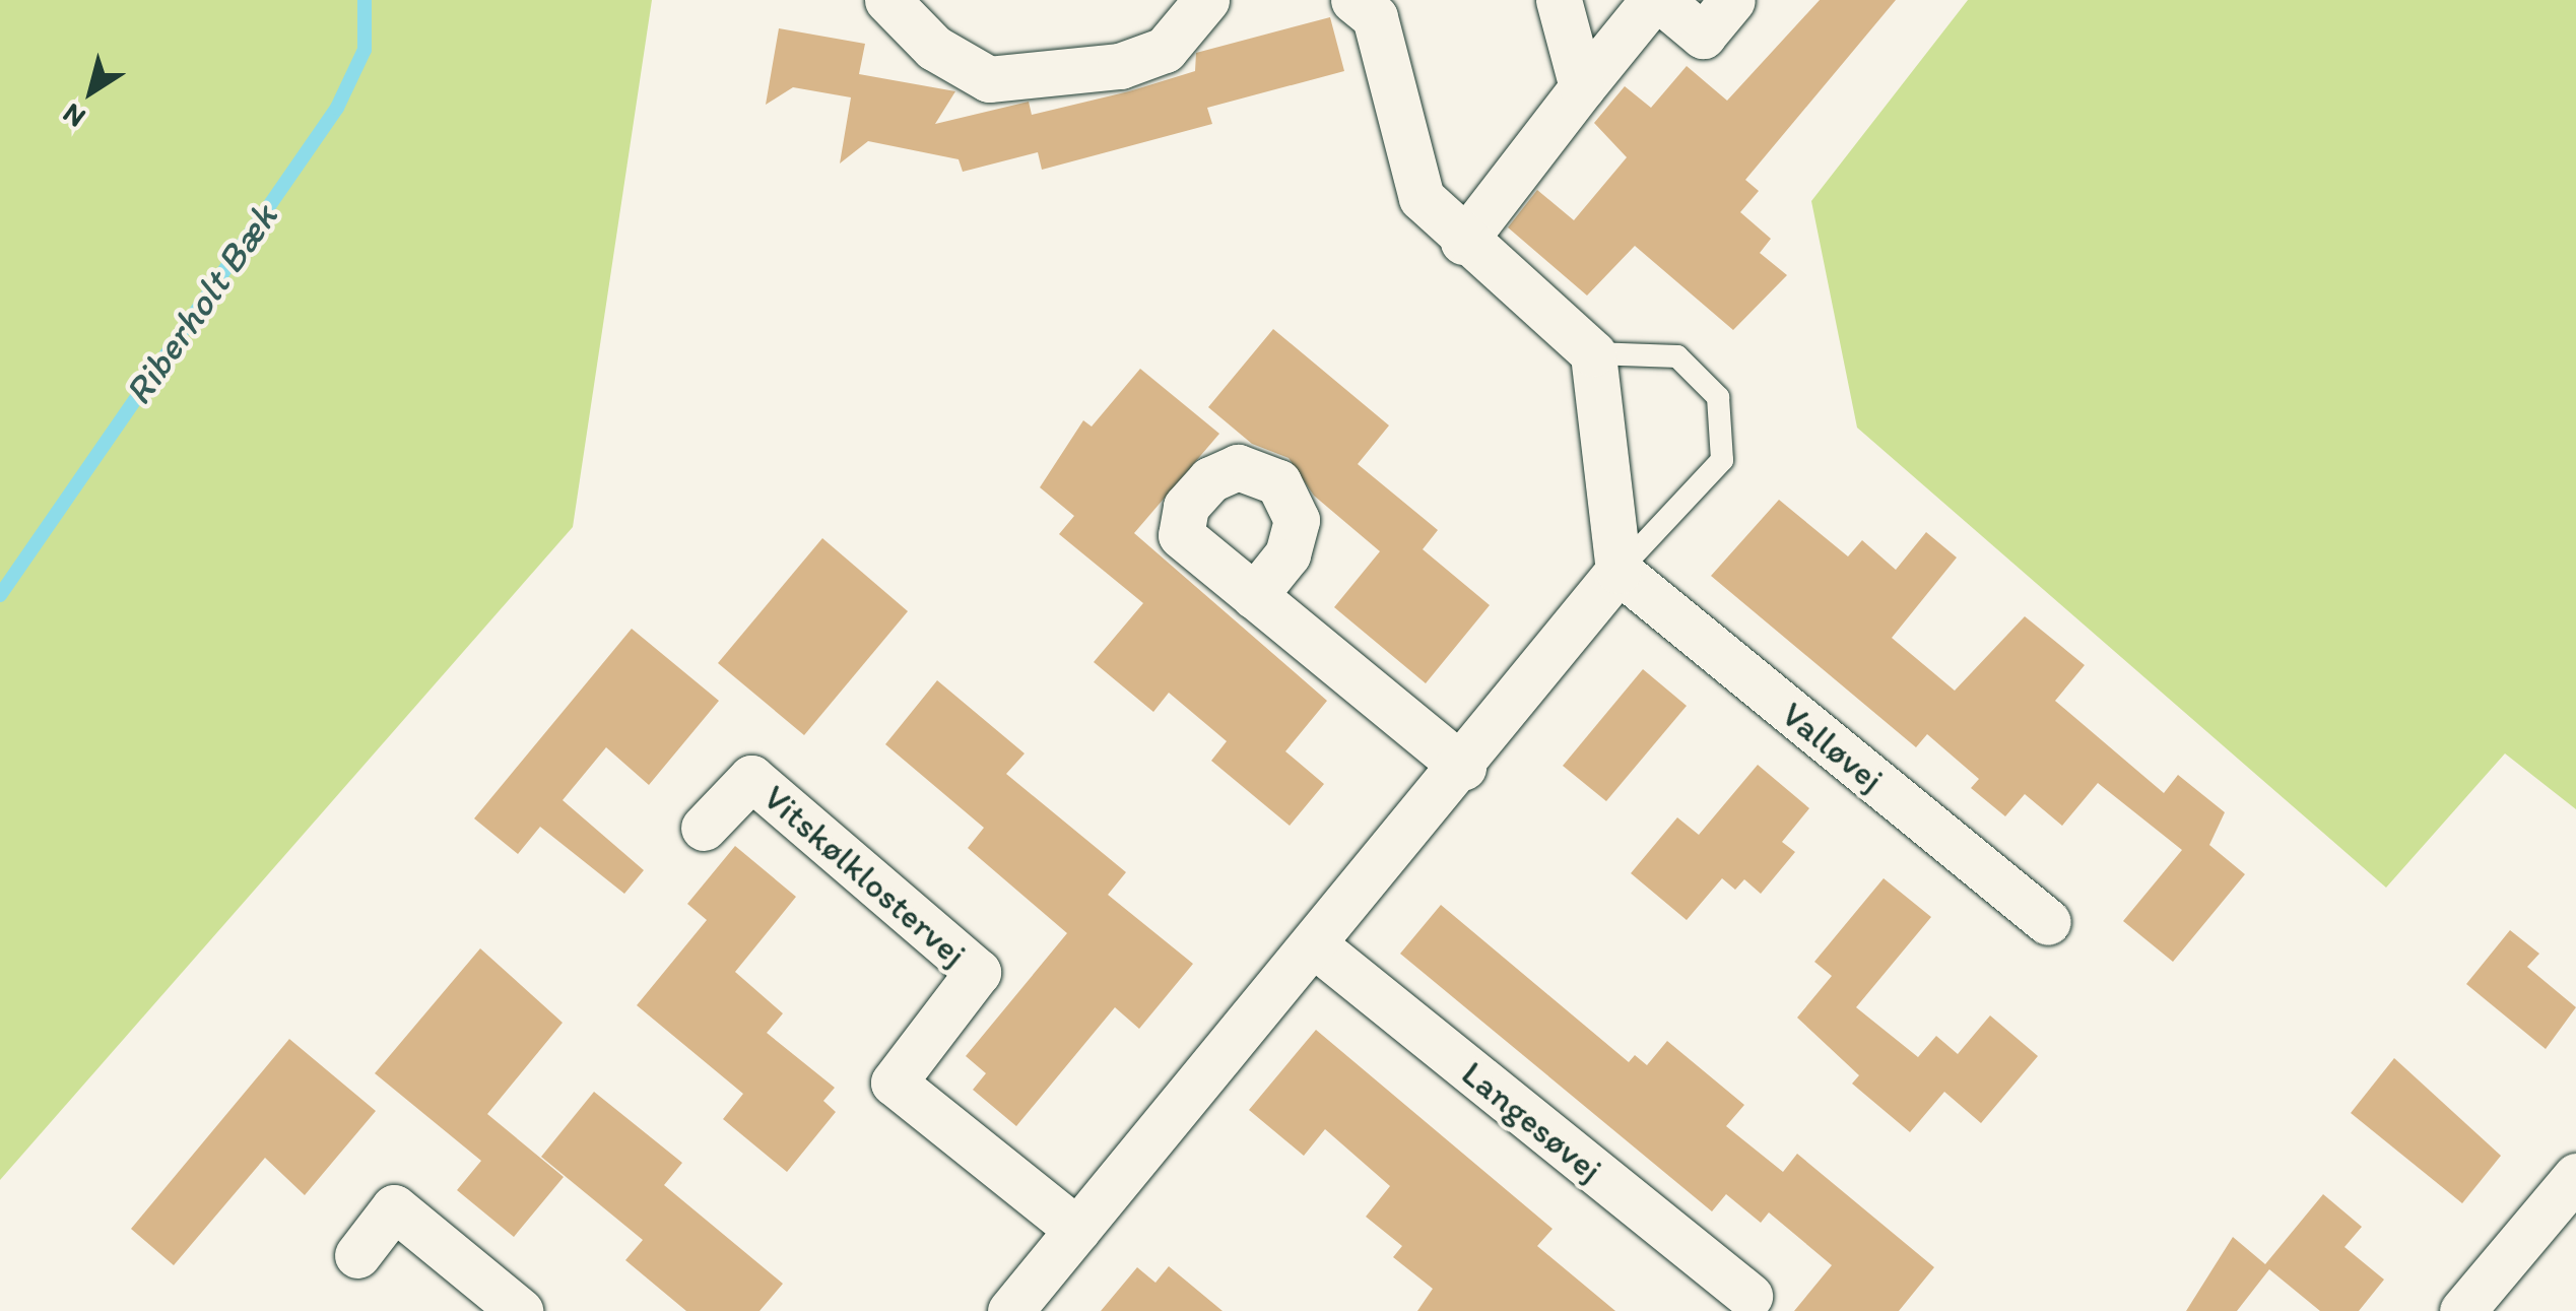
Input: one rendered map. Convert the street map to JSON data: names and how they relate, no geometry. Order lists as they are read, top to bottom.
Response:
{
  "streets": {
    "street": ["Valløvej", "Vitskølklostervej", "Langesøvej"]
  },
  "water": ["Riberholt Bæk"],
  "north": "bottom left"
}
